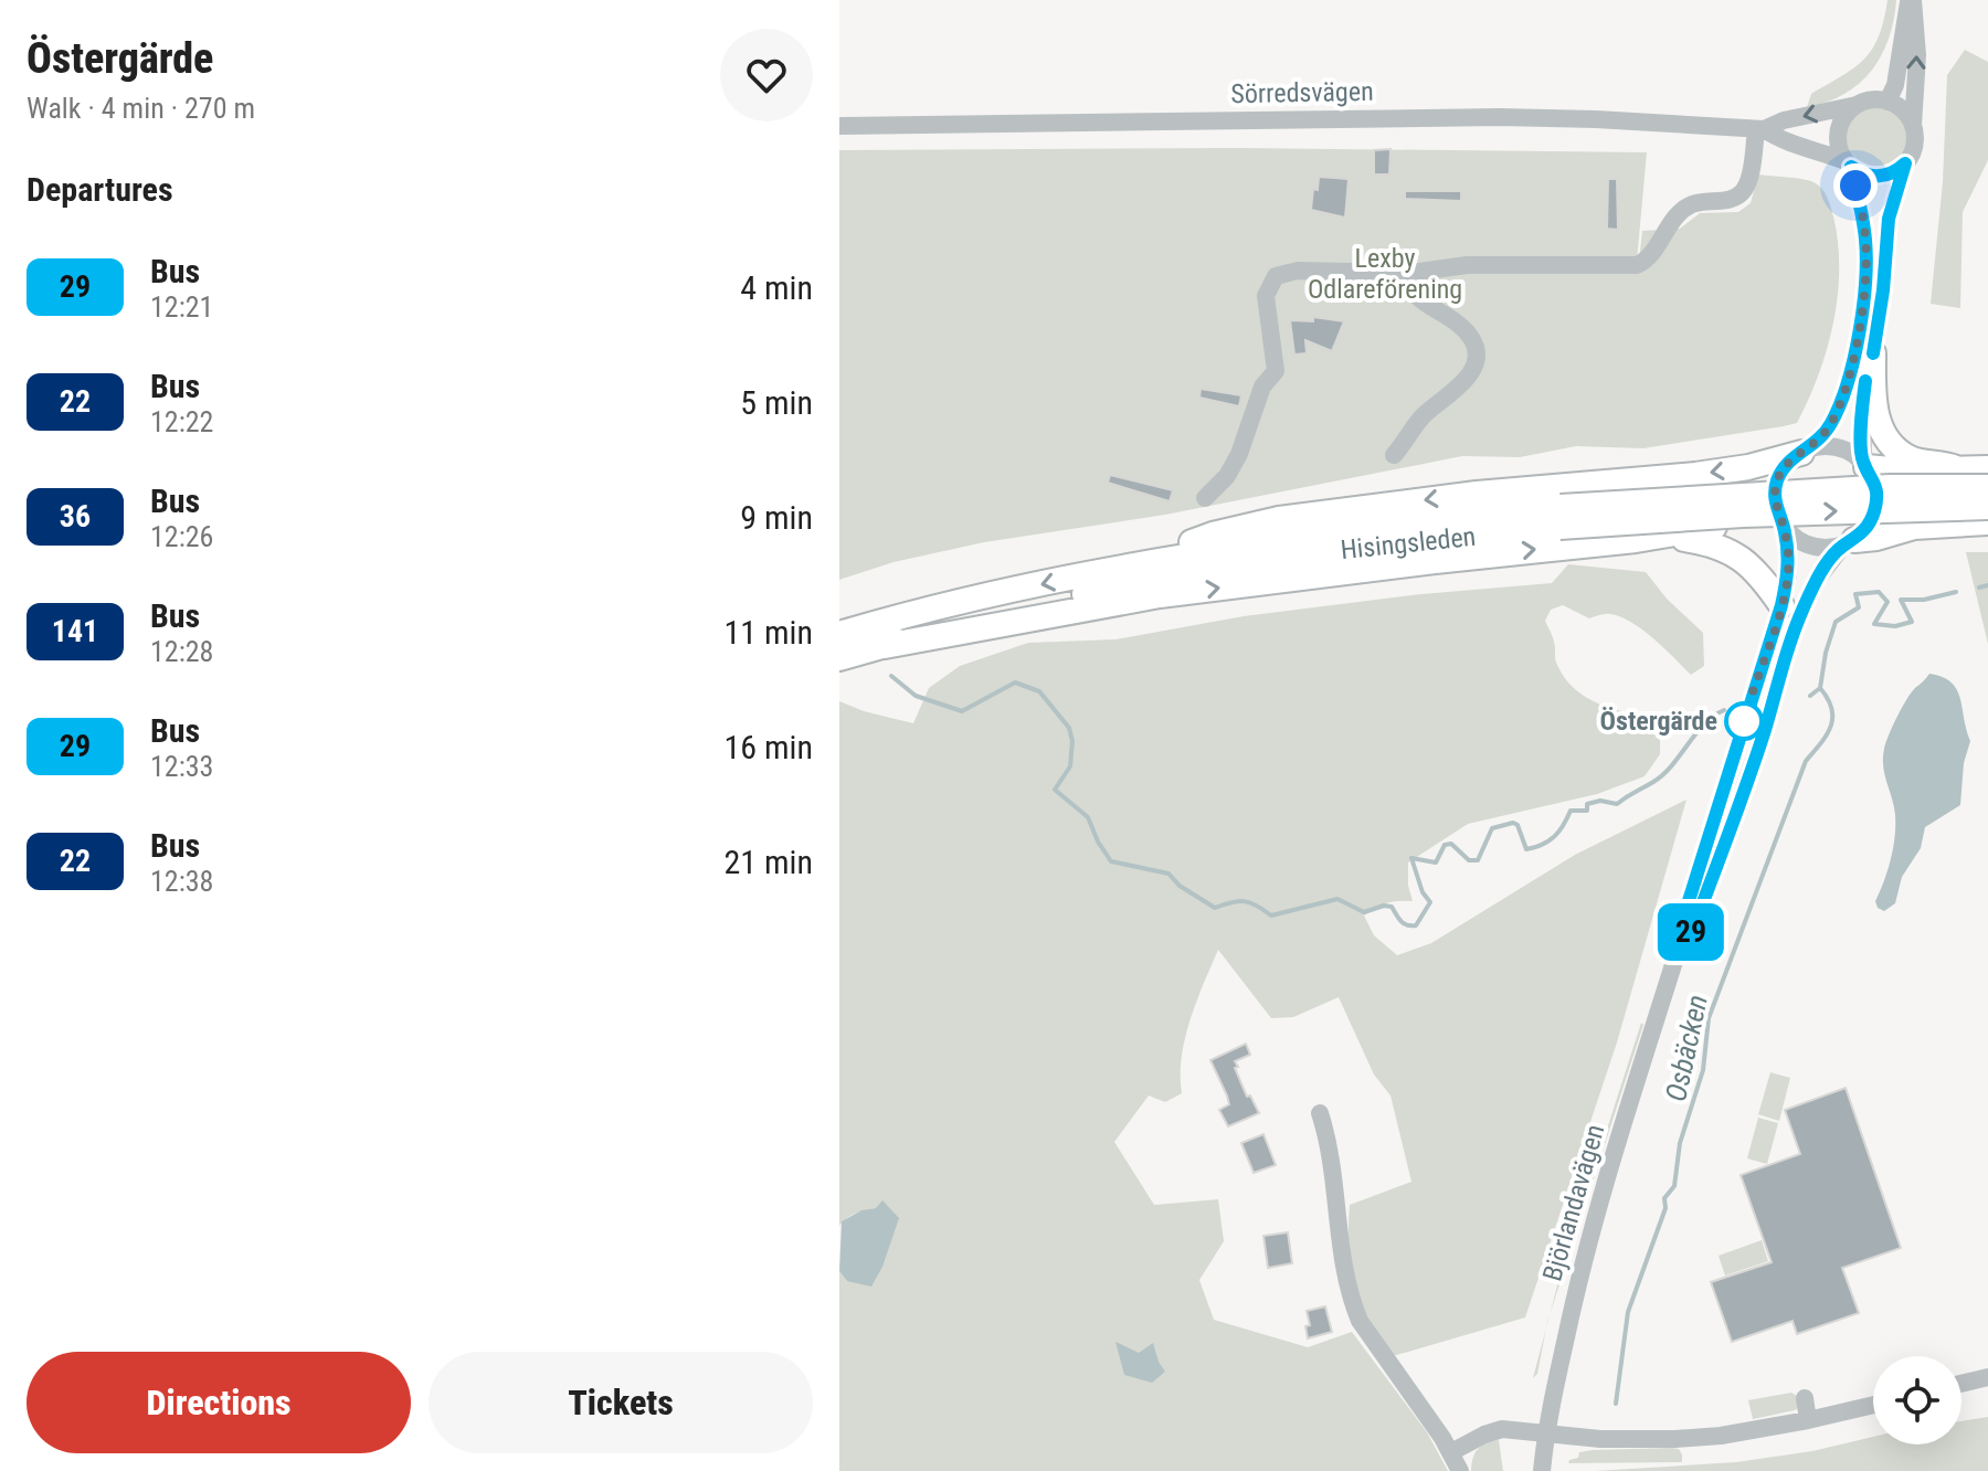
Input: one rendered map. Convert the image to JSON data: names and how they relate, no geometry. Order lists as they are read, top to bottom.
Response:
{
  "streets": {
    "highway": ["Hisingsleden"],
    "street": ["Sörredsvägen", "Björlandavägen"]
  },
  "water": ["Osbäcken"],
  "parks": ["Lexby Odlareförening"],
  "places": ["Östergärde"],
  "lines": ["bus line 29"],
  "page": {
    "heading": [
      ["Östergärde", "Walk · 4 min · 270 m"],
      "Departures"
    ],
    "on_map": "29",
    "list": [
      {
        "mark": "29",
        "name": "Bus",
        "note": "12:21",
        "value": "4 min"
      },
      {
        "mark": "22",
        "name": "Bus",
        "note": "12:22",
        "value": "5 min"
      },
      {
        "mark": "36",
        "name": "Bus",
        "note": "12:26",
        "value": "9 min"
      },
      {
        "mark": "141",
        "name": "Bus",
        "note": "12:28",
        "value": "11 min"
      },
      {
        "mark": "29",
        "name": "Bus",
        "note": "12:33",
        "value": "16 min"
      },
      {
        "mark": "22",
        "name": "Bus",
        "note": "12:38",
        "value": "21 min"
      }
    ],
    "buttons": ["Directions", "Tickets"]
  }
}
